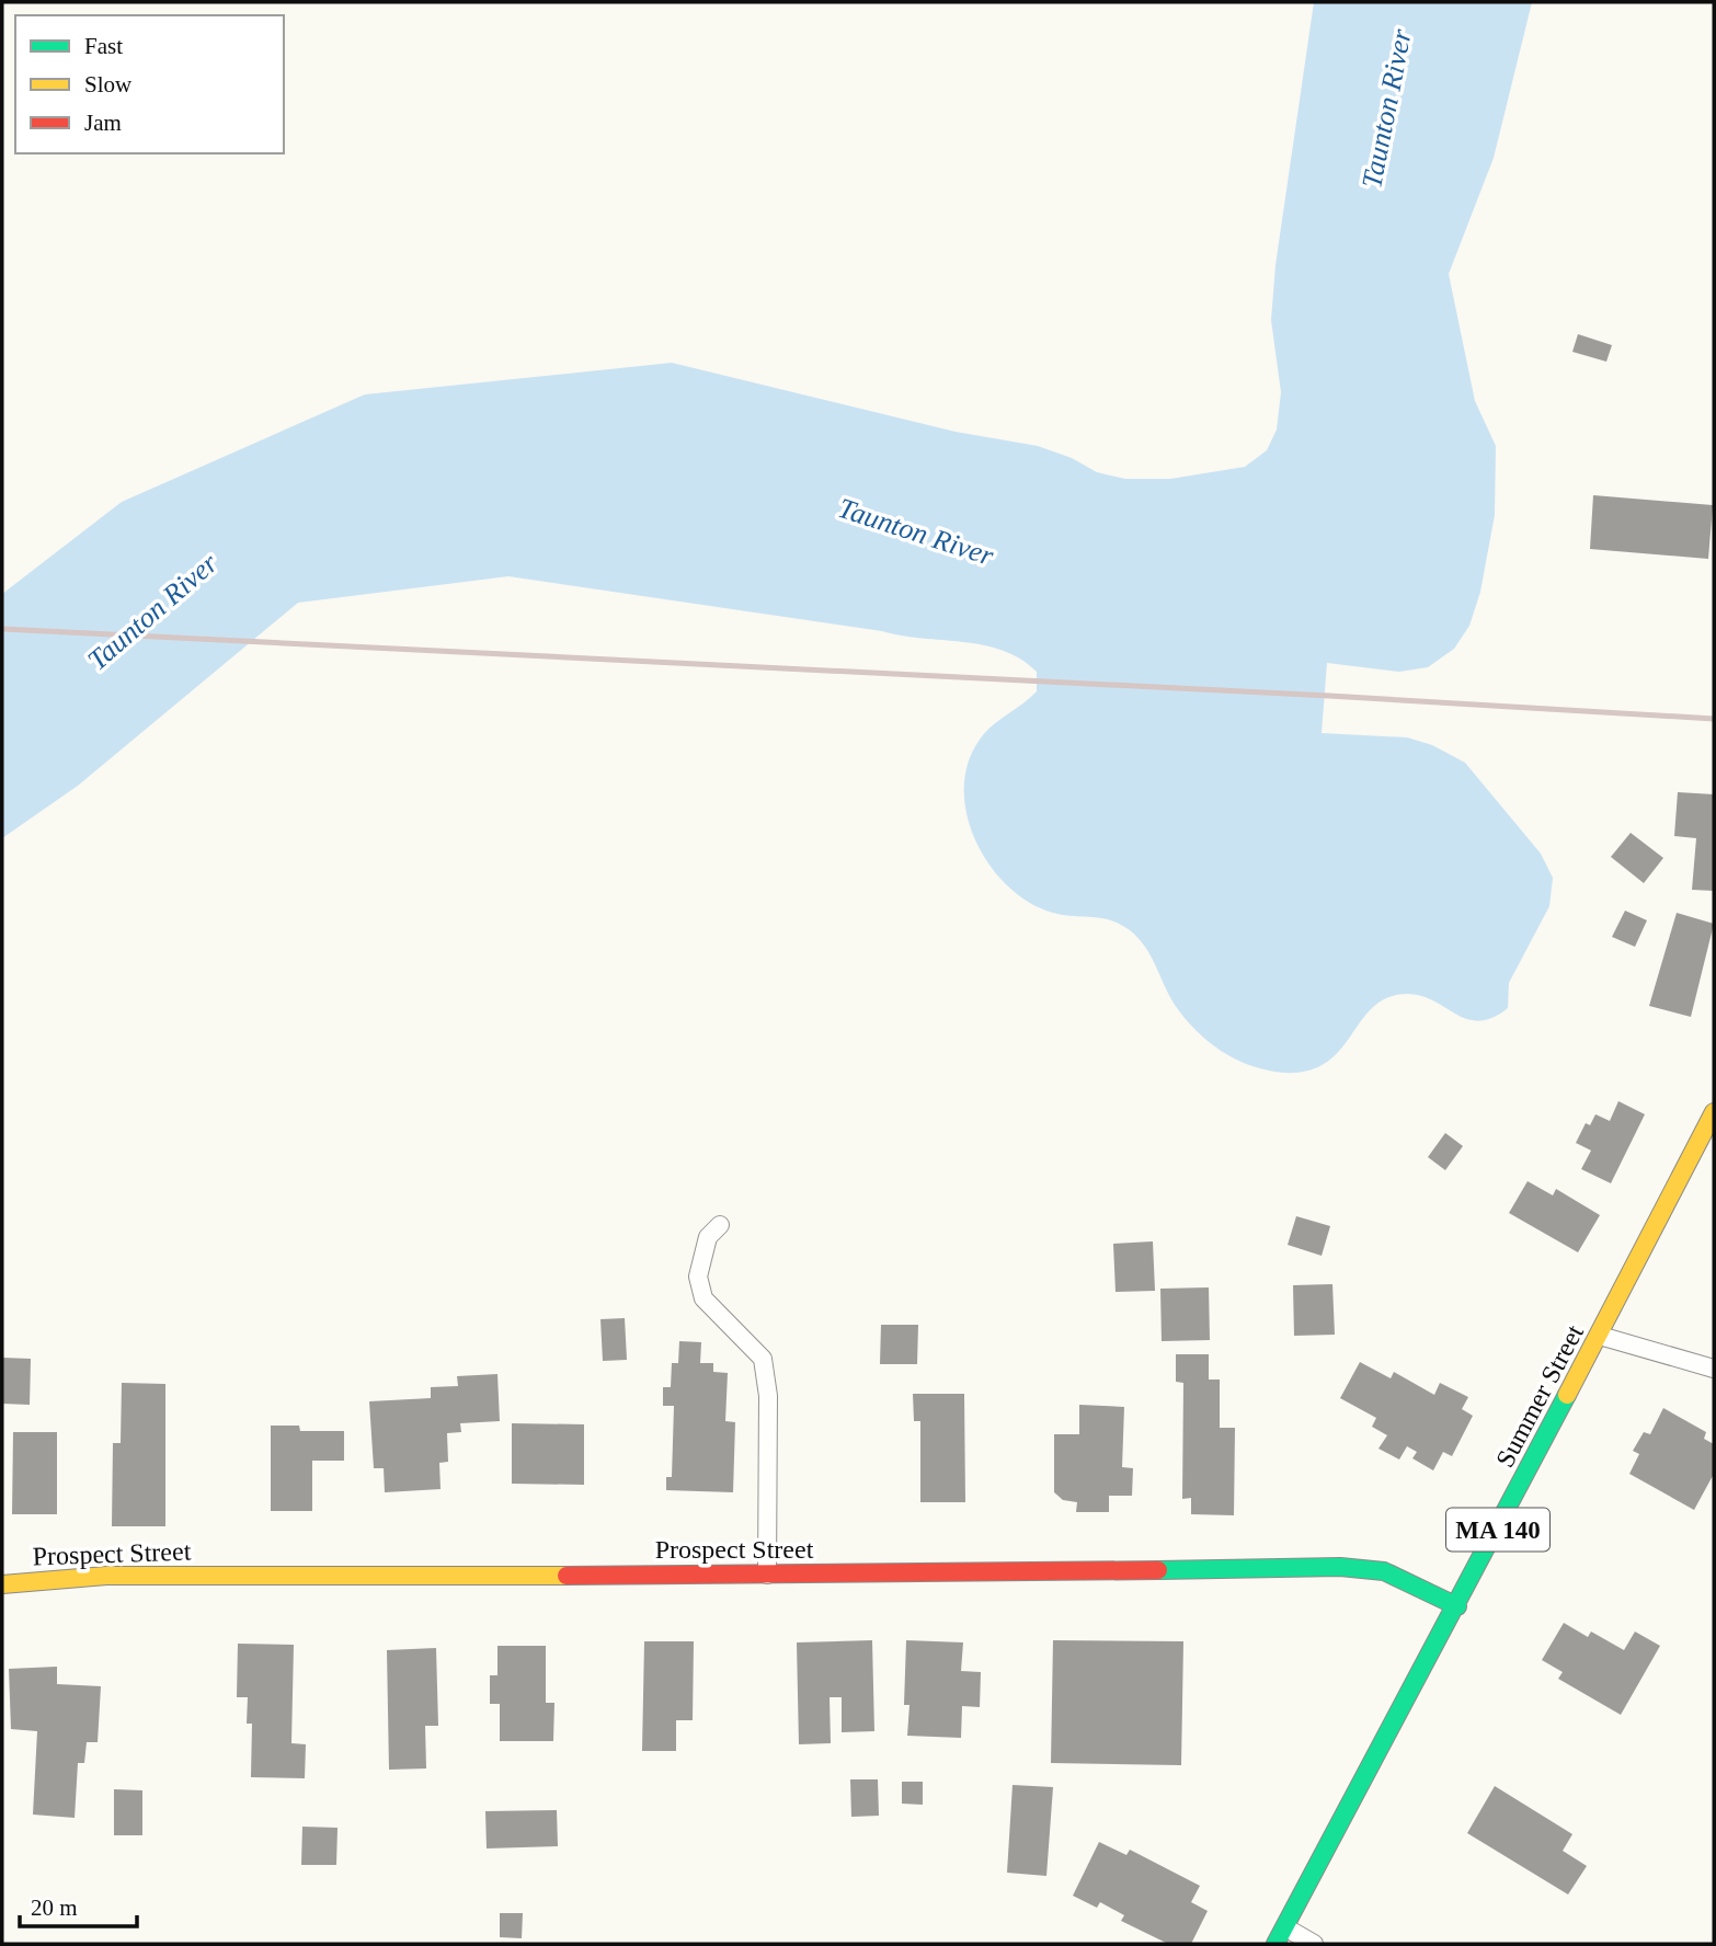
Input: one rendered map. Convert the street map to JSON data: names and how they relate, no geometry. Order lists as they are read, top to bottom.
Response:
{
  "streets": {
    "street": ["Summer Street", "MA 140", "Prospect Street"]
  },
  "crossings": [
    ["Summer Street", "Prospect Street"]
  ],
  "water": ["Taunton River"],
  "legend": ["Fast", "Slow", "Jam"],
  "scale_bar": "20 m"
}
